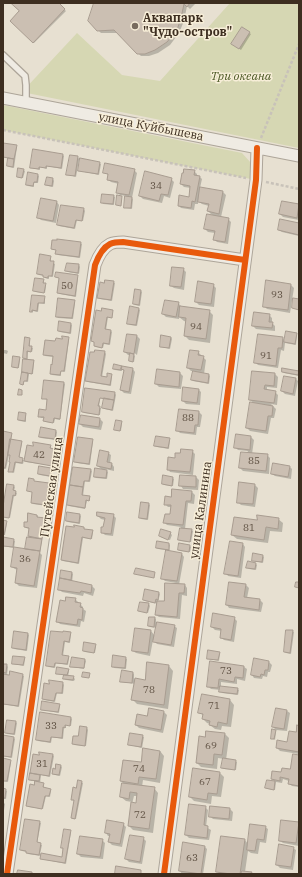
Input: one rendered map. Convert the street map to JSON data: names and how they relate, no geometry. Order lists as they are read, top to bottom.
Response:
{
  "streets": {
    "street": ["улица Куйбышева", "Путейская улица", "улица Калинина"]
  },
  "crossings": [
    ["улица Куйбышева", "улица Калинина"],
    ["Путейская улица", "улица Калинина"]
  ],
  "parks": ["Три океана"],
  "places": ["Аквапарк \"Чудо-остров\""],
  "house_numbers": [
    "34",
    "50",
    "93",
    "94",
    "91",
    "88",
    "42",
    "85",
    "81",
    "36",
    "73",
    "78",
    "71",
    "33",
    "69",
    "31",
    "74",
    "67",
    "72",
    "63"
  ]
}
